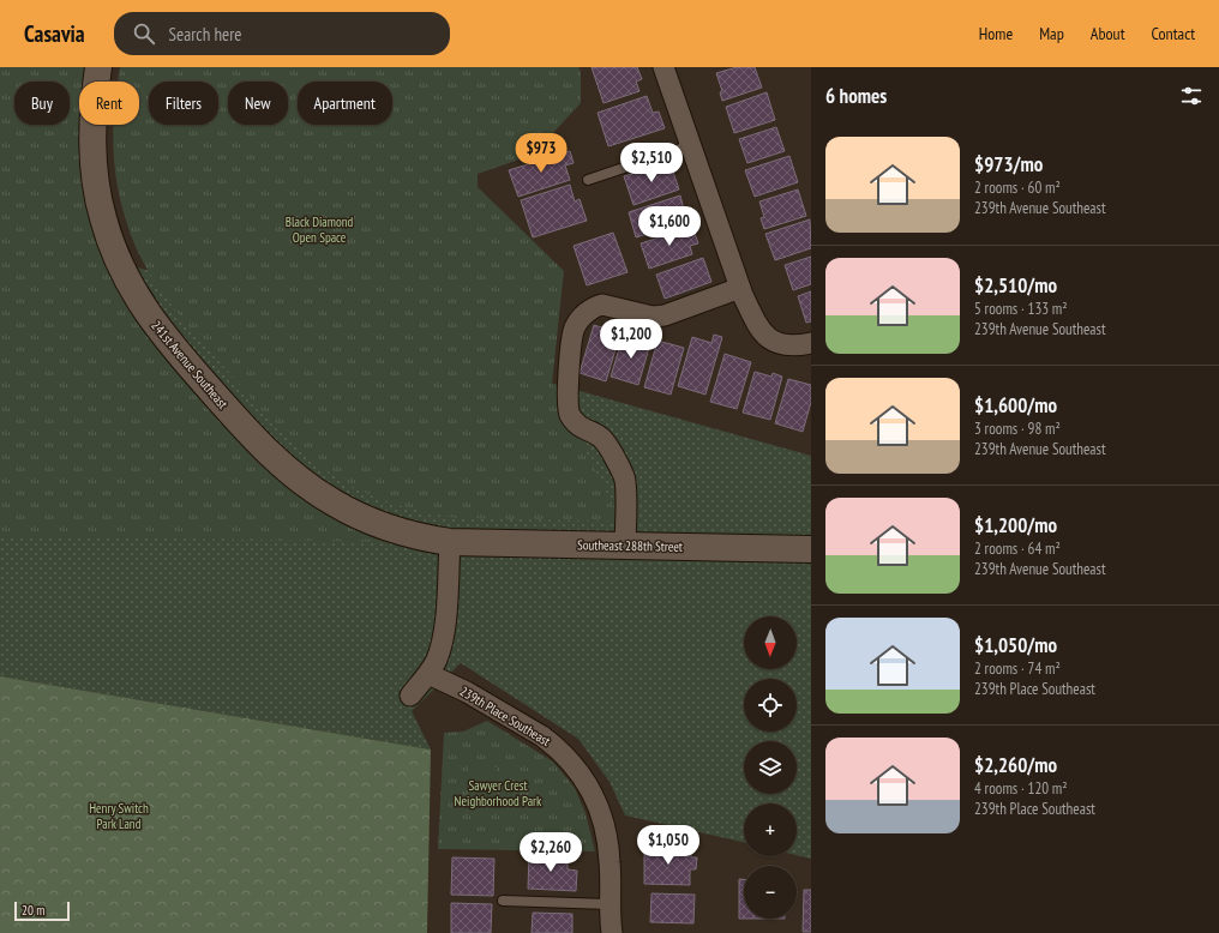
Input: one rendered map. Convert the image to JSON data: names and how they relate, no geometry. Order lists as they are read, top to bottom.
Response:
{
  "streets": {
    "street": ["241st Avenue Southeast", "Southeast 288th Street", "239th Place Southeast"]
  },
  "crossings": [
    ["241st Avenue Southeast", "Southeast 288th Street"]
  ],
  "parks": ["Black Diamond Open Space", "Sawyer Crest Neighborhood Park", "Henry Switch Park Land"],
  "scale_bar": "20 m",
  "north": "bottom",
  "page": {
    "header": "Casavia",
    "search": "Search here",
    "nav": [
      "Home",
      "Map",
      "About",
      "Contact"
    ],
    "heading": "6 homes",
    "chip": [
      "Buy",
      "Rent",
      "Filters",
      "New",
      "Apartment"
    ],
    "list": [
      {
        "name": "$973/mo",
        "note": "2 rooms · 60 m² · 239th Avenue Southeast"
      },
      {
        "name": "$2,510/mo",
        "note": "5 rooms · 133 m² · 239th Avenue Southeast"
      },
      {
        "name": "$1,600/mo",
        "note": "3 rooms · 98 m² · 239th Avenue Southeast"
      },
      {
        "name": "$1,200/mo",
        "note": "2 rooms · 64 m² · 239th Avenue Southeast"
      },
      {
        "name": "$1,050/mo",
        "note": "2 rooms · 74 m² · 239th Place Southeast"
      },
      {
        "name": "$2,260/mo",
        "note": "4 rooms · 120 m² · 239th Place Southeast"
      }
    ],
    "price": [
      "$973",
      "$2,510",
      "$1,600",
      "$1,200",
      "$1,050",
      "$2,260"
    ],
    "map_buttons": ["+", "−"],
    "scale": "20 m"
  }
}
